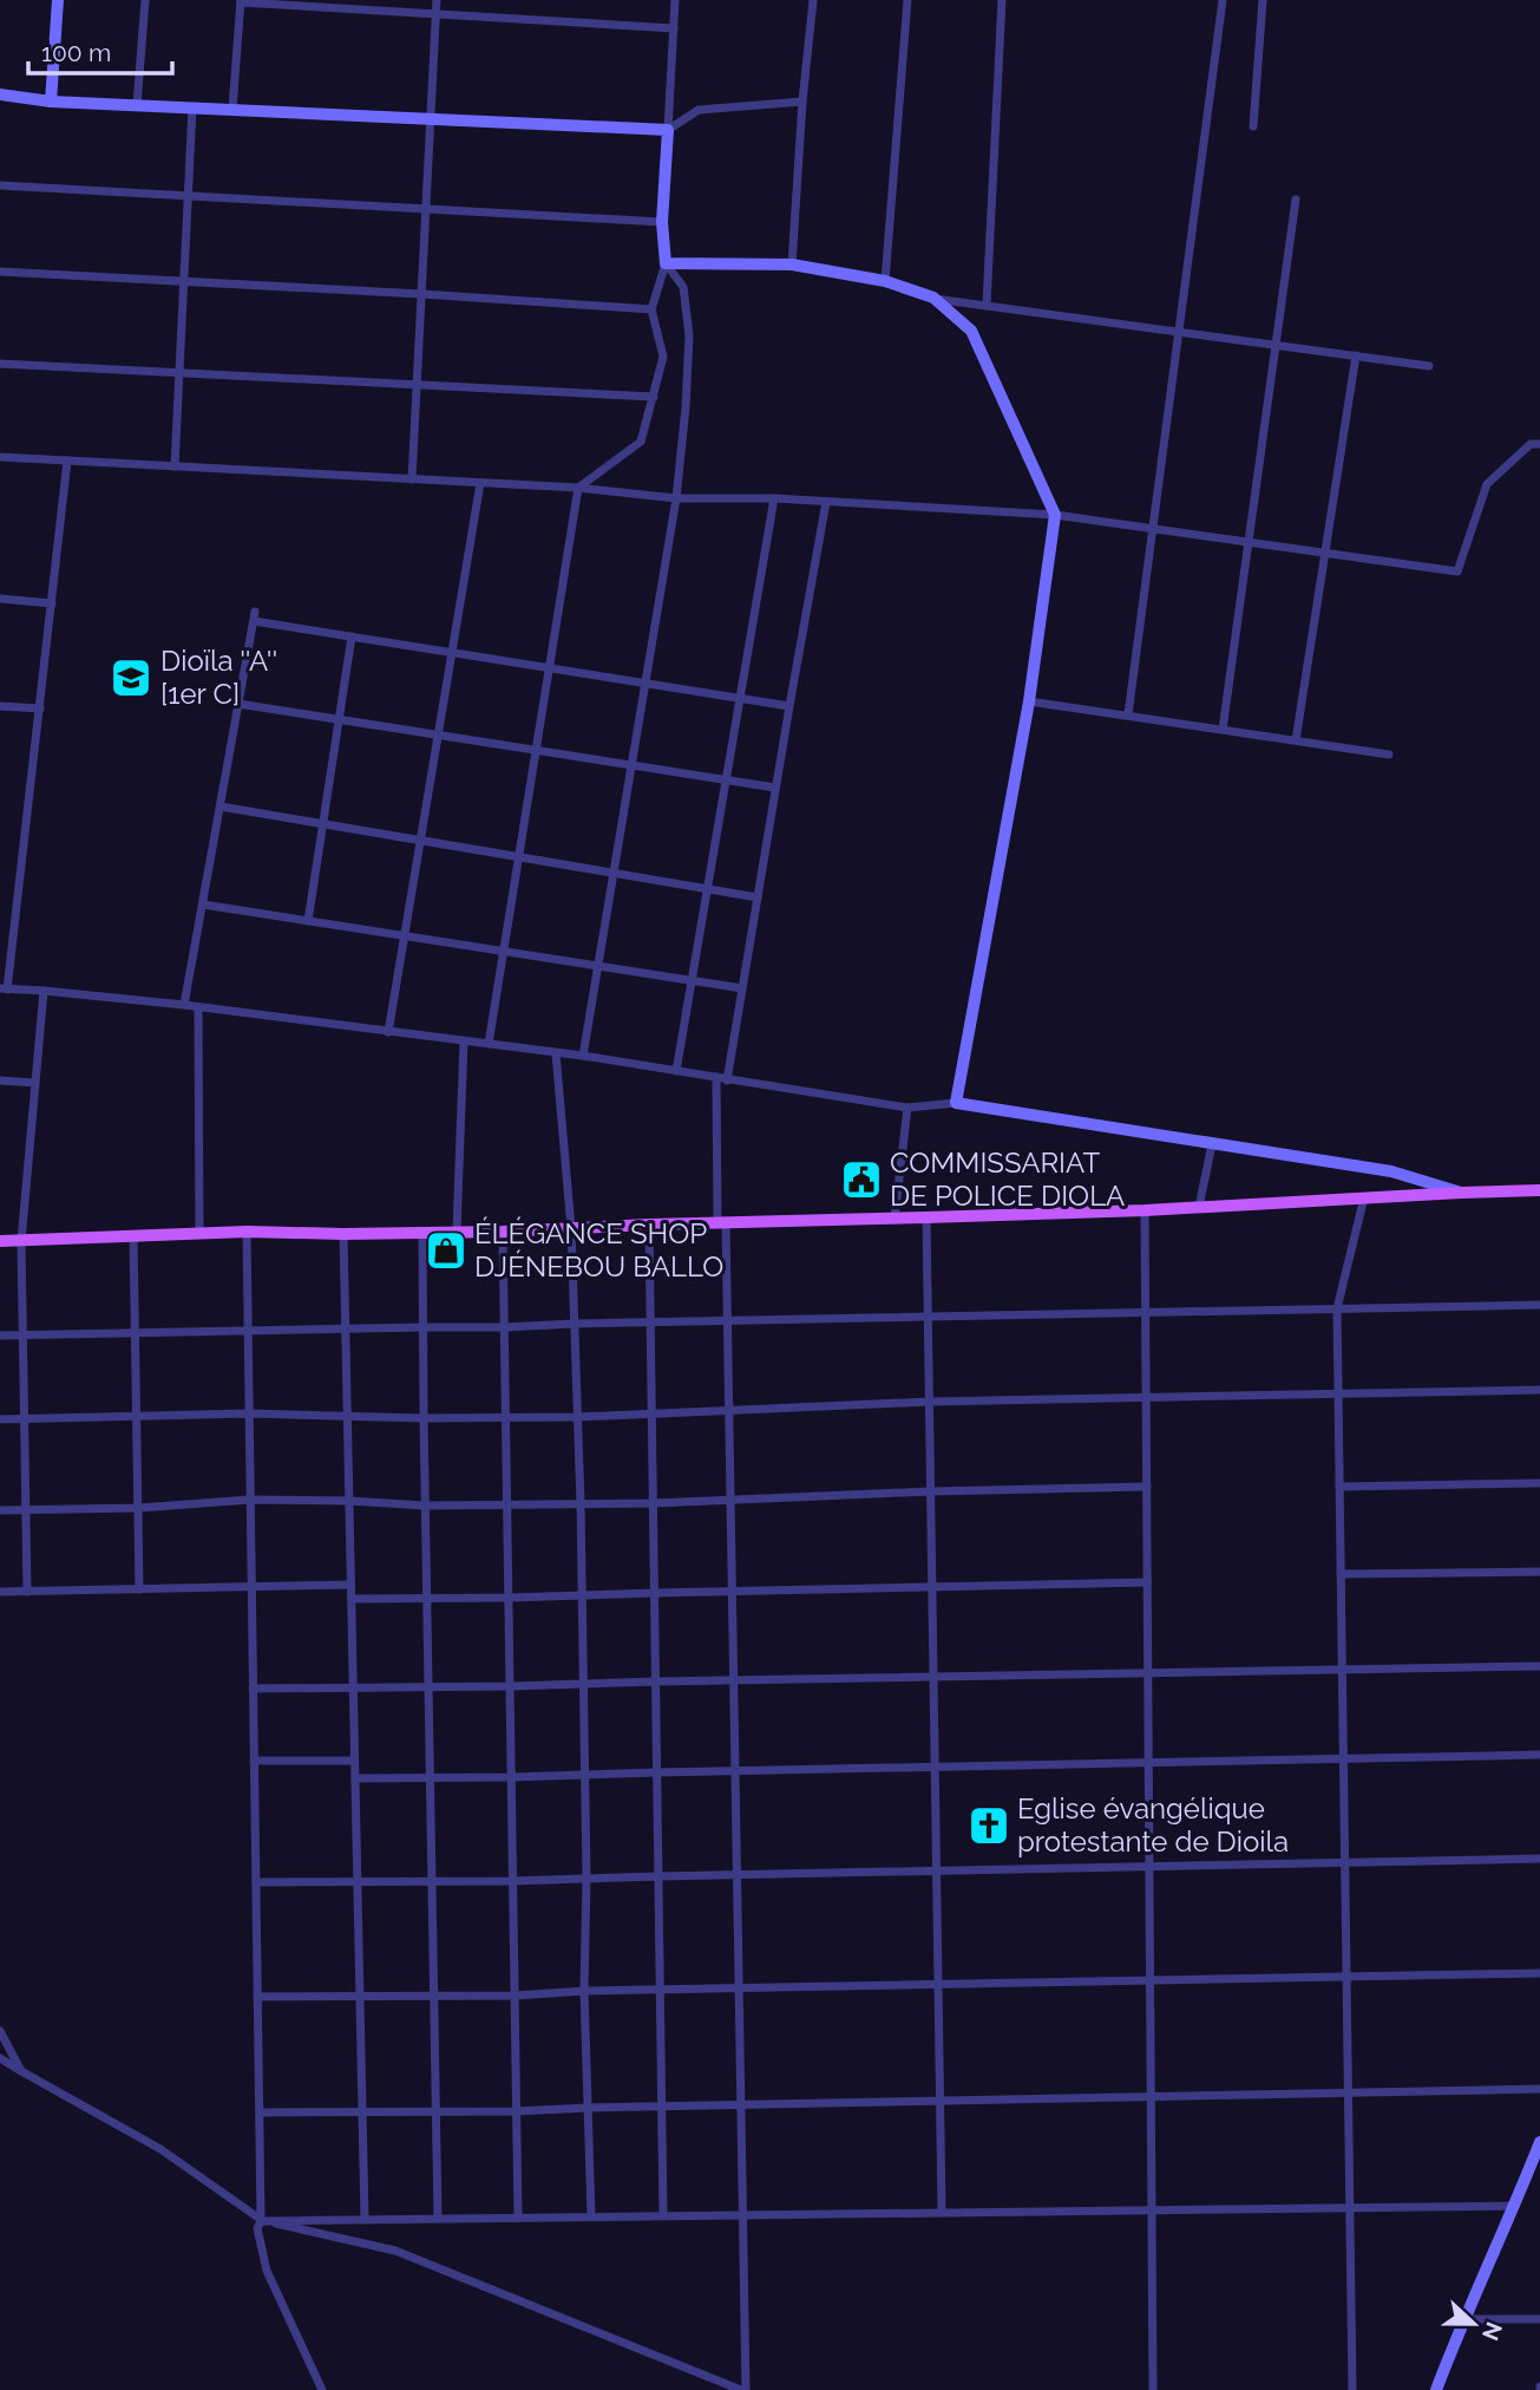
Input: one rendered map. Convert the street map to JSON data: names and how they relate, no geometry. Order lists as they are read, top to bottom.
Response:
{
  "places": {
    "school or university": ["Dioïla ''A'' [1er C]"],
    "public building": ["COMMISSARIAT DE POLICE DIOLA"],
    "shop": ["ÉLÉGANCE SHOP DJÉNEBOU BALLO"],
    "church": ["Eglise évangélique protestante de Dioila"]
  },
  "scale_bar": "100 m",
  "north": "right"
}
